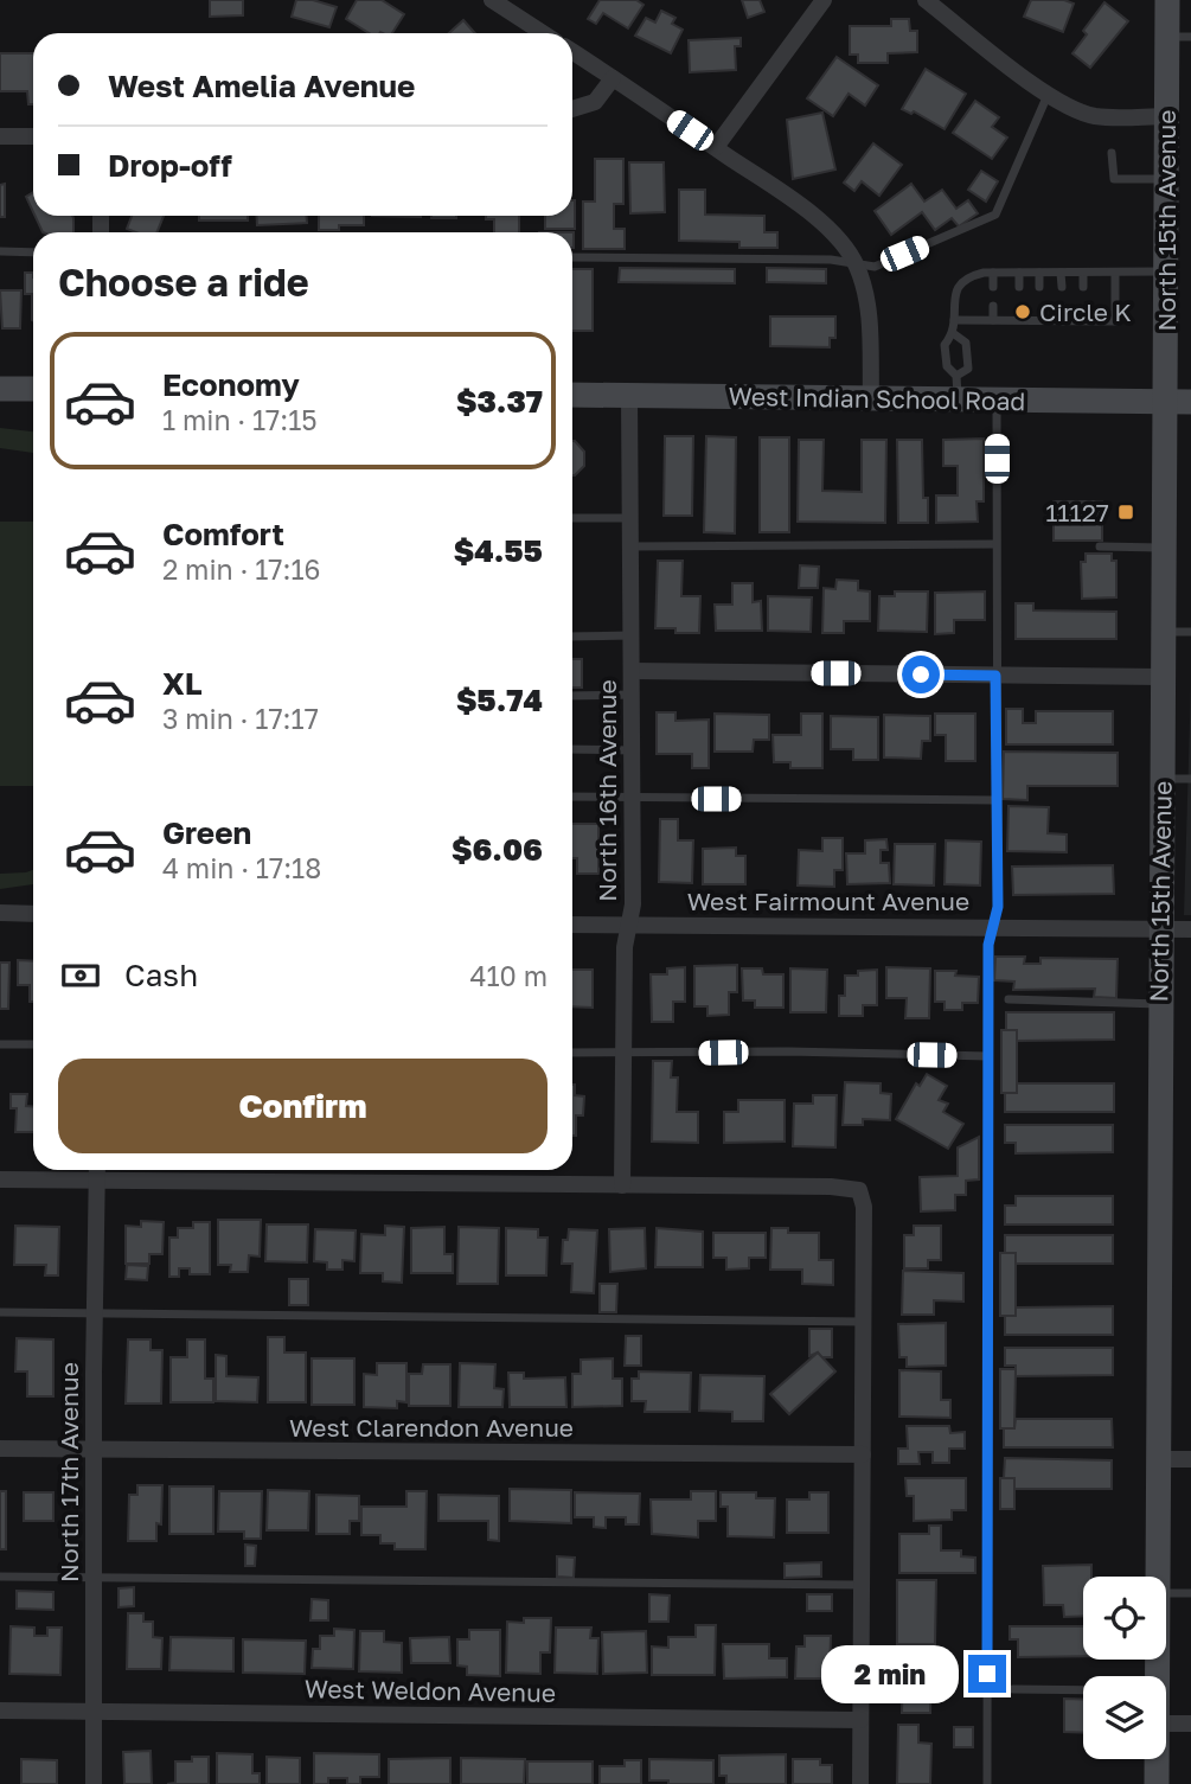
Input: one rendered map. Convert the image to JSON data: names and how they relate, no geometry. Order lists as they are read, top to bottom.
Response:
{
  "streets": {
    "street": [
      "North 15th Avenue",
      "West Indian School Road",
      "North 16th Avenue",
      "West Fairmount Avenue",
      "West Clarendon Avenue",
      "North 17th Avenue",
      "West Weldon Avenue"
    ]
  },
  "crossings": [
    ["North 15th Avenue", "West Indian School Road"],
    ["North 15th Avenue", "West Fairmount Avenue"],
    ["West Indian School Road", "North 16th Avenue"],
    ["North 16th Avenue", "West Fairmount Avenue"],
    ["West Clarendon Avenue", "North 17th Avenue"],
    ["North 17th Avenue", "West Weldon Avenue"]
  ],
  "places": {
    "other": ["Circle K"],
    "transit": ["11127"]
  },
  "page": {
    "banner": ["West Amelia Avenue", "Drop-off"],
    "heading": "Choose a ride",
    "list": [
      {
        "name": "Economy",
        "note": "1 min · 17:15",
        "value": "$3.37"
      },
      {
        "name": "Comfort",
        "note": "2 min · 17:16",
        "value": "$4.55"
      },
      {
        "name": "XL",
        "note": "3 min · 17:17",
        "value": "$5.74"
      },
      {
        "name": "Green",
        "note": "4 min · 17:18",
        "value": "$6.06"
      }
    ],
    "pay": ["Cash", "410 m"],
    "buttons": "Confirm",
    "bubble": "2 min"
  }
}
